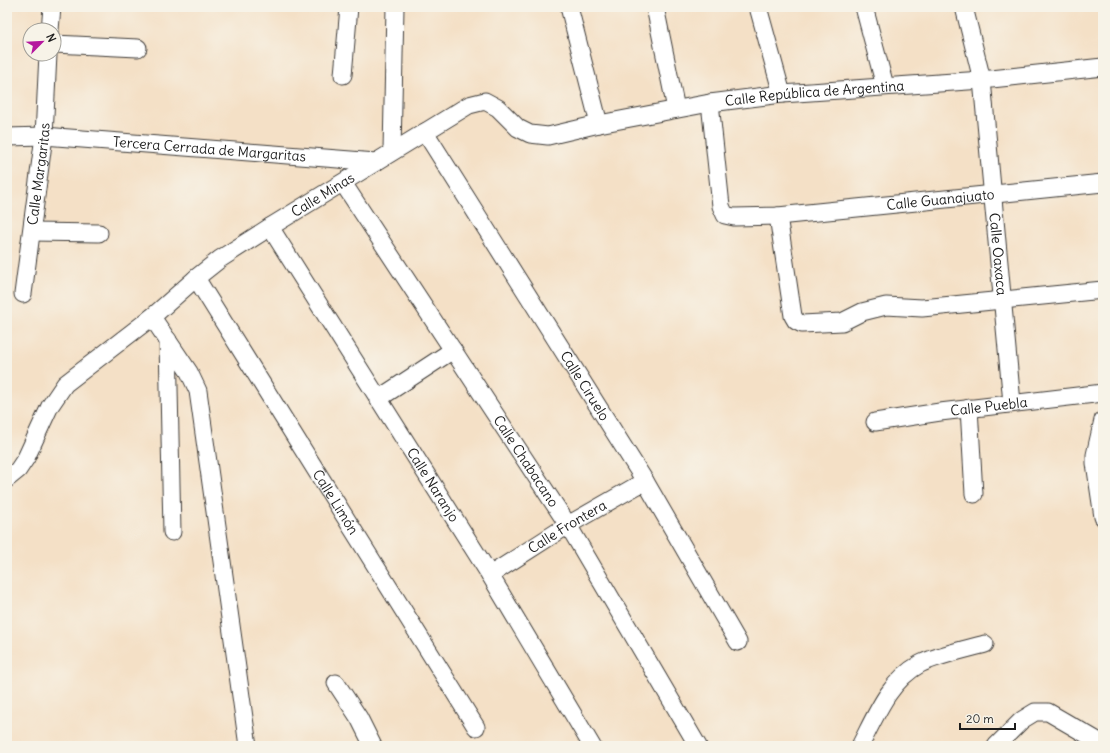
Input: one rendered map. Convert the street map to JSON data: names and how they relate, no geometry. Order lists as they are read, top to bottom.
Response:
{
  "streets": {
    "street": [
      "Calle República de Argentina",
      "Tercera Cerrada de Margaritas",
      "Calle Margaritas",
      "Calle Minas",
      "Calle Guanajuato",
      "Calle Oaxaca",
      "Calle Ciruelo",
      "Calle Puebla",
      "Calle Chabacano",
      "Calle Naranjo",
      "Calle Limón",
      "Calle Frontera"
    ]
  },
  "crossings": [
    ["Calle República de Argentina", "Calle Minas"],
    ["Calle República de Argentina", "Calle Guanajuato"],
    ["Calle República de Argentina", "Calle Oaxaca"],
    ["Tercera Cerrada de Margaritas", "Calle Margaritas"],
    ["Tercera Cerrada de Margaritas", "Calle Minas"],
    ["Calle Minas", "Calle Ciruelo"],
    ["Calle Minas", "Calle Chabacano"],
    ["Calle Minas", "Calle Naranjo"],
    ["Calle Minas", "Calle Limón"],
    ["Calle Guanajuato", "Calle Oaxaca"],
    ["Calle Oaxaca", "Calle Puebla"],
    ["Calle Ciruelo", "Calle Frontera"],
    ["Calle Chabacano", "Calle Frontera"],
    ["Calle Naranjo", "Calle Frontera"]
  ],
  "scale_bar": "20 m",
  "north": "top right"
}
